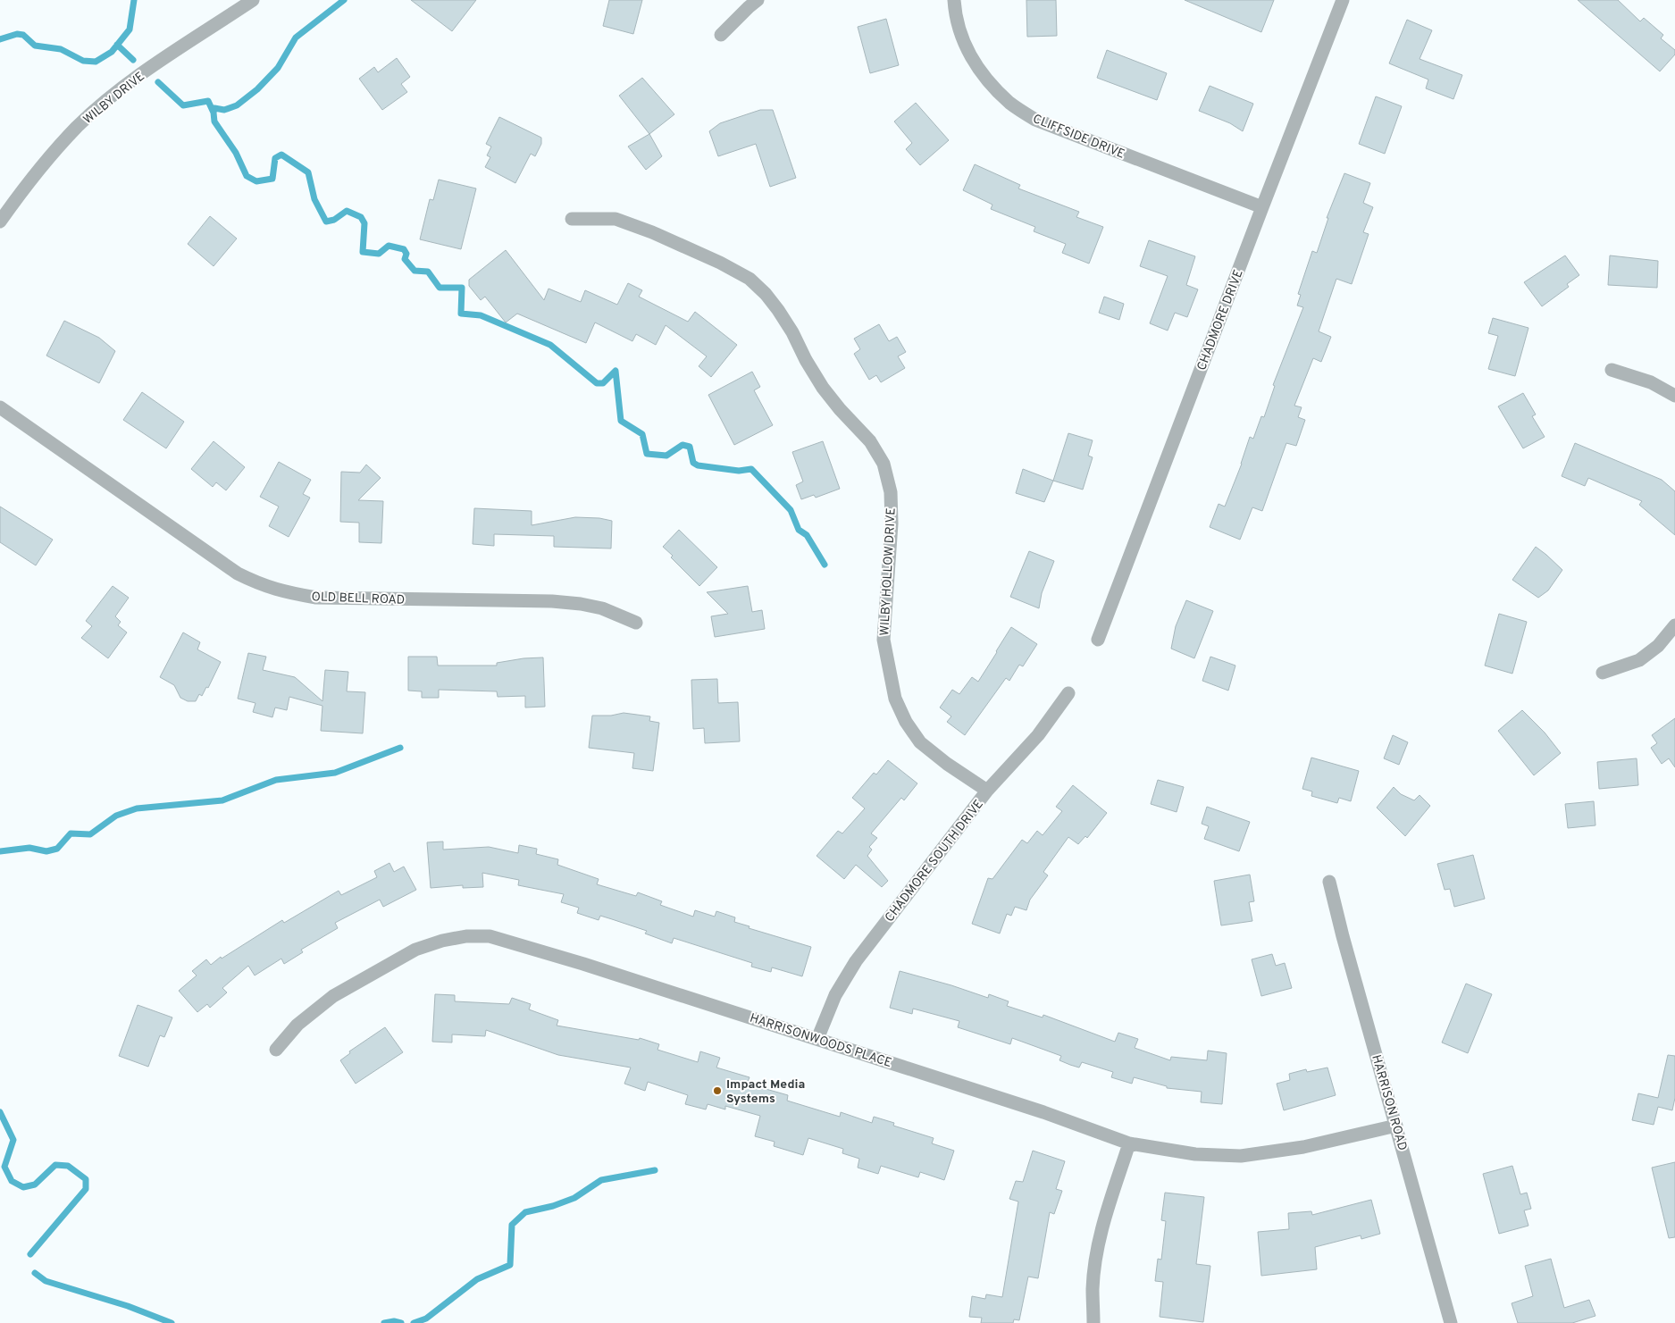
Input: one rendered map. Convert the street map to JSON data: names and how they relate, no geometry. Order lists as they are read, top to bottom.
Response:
{
  "streets": {
    "street": [
      "WILBY DRIVE",
      "CLIFFSIDE DRIVE",
      "CHADMORE DRIVE",
      "WILBY HOLLOW DRIVE",
      "OLD BELL ROAD",
      "CHADMORE SOUTH DRIVE",
      "HARRISONWOODS PLACE",
      "HARRISON ROAD"
    ]
  },
  "crossings": [
    ["CLIFFSIDE DRIVE", "CHADMORE DRIVE"],
    ["WILBY HOLLOW DRIVE", "CHADMORE SOUTH DRIVE"],
    ["CHADMORE SOUTH DRIVE", "HARRISONWOODS PLACE"],
    ["HARRISONWOODS PLACE", "HARRISON ROAD"]
  ],
  "places": ["Impact Media Systems"]
}
